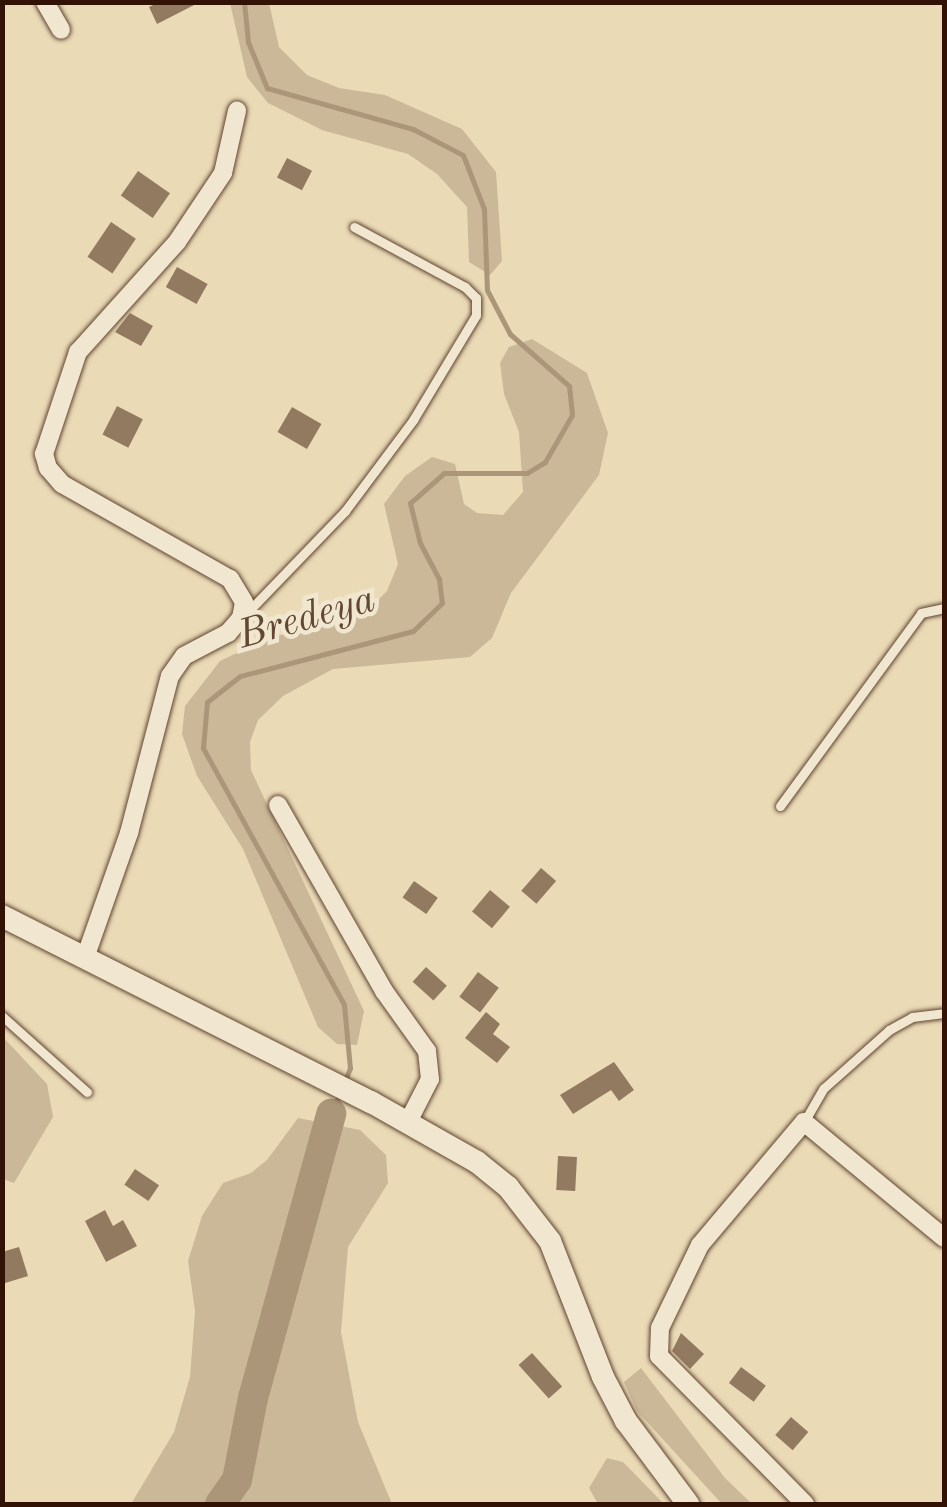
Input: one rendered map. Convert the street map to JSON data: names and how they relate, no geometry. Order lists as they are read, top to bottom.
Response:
{
  "water": ["Bredeya"]
}
